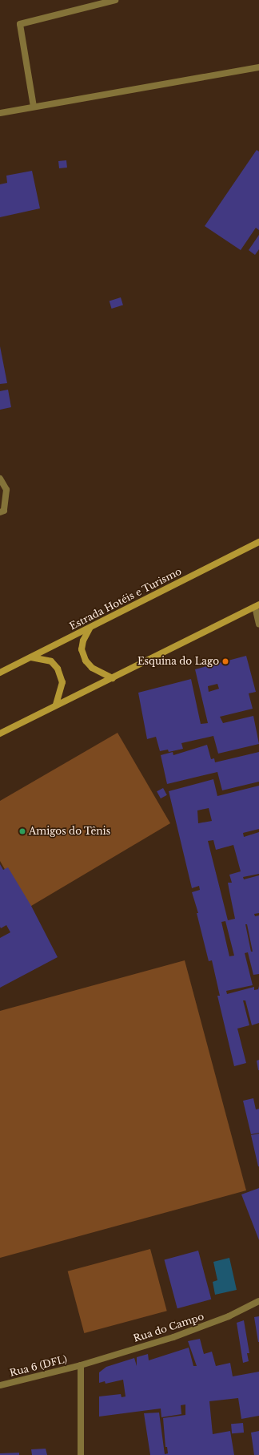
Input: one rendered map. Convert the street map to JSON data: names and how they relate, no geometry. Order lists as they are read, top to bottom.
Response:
{
  "streets": {
    "main road": ["Estrada Hotéis e Turismo"],
    "street": ["Rua do Campo", "Rua 6 (DFL)"]
  },
  "crossings": [
    ["Rua do Campo", "Rua 6 (DFL)"]
  ],
  "places": ["Esquina do Lago", "Amigos do Tênis"]
}
